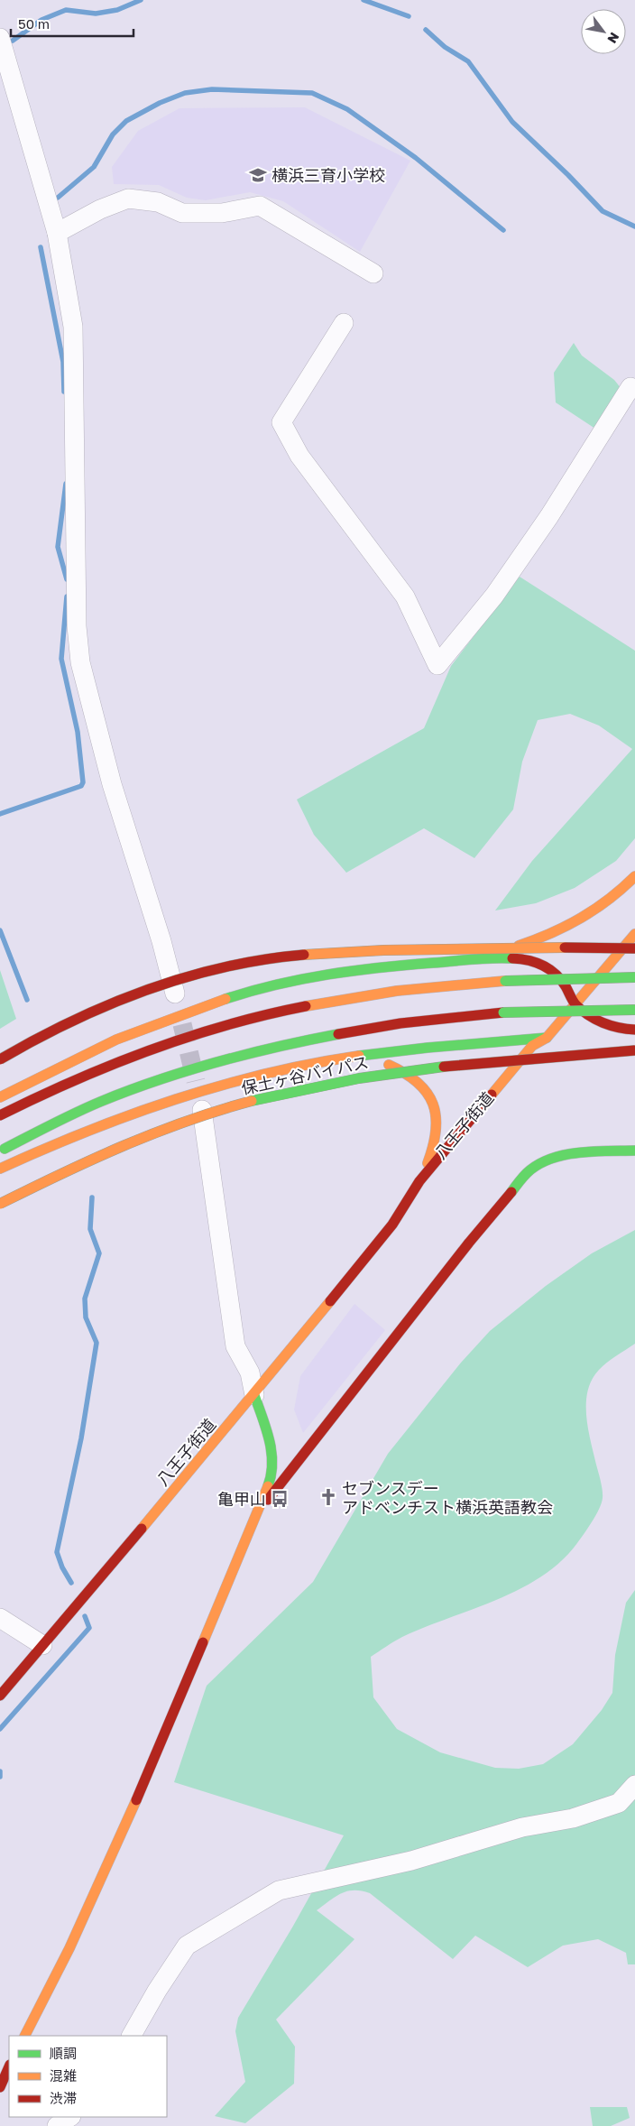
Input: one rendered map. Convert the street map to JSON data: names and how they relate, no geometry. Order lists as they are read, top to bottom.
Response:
{
  "streets": {
    "main road": ["保土ヶ谷バイパス", "八王子街道"]
  },
  "places": {
    "school or university": ["横浜三育小学校"],
    "church": ["セブンスデー アドベンチスト横浜英語教会"],
    "bus stop": ["亀甲山"]
  },
  "legend": ["順調", "混雑", "渋滞"],
  "scale_bar": "50 m",
  "north": "bottom right"
}
